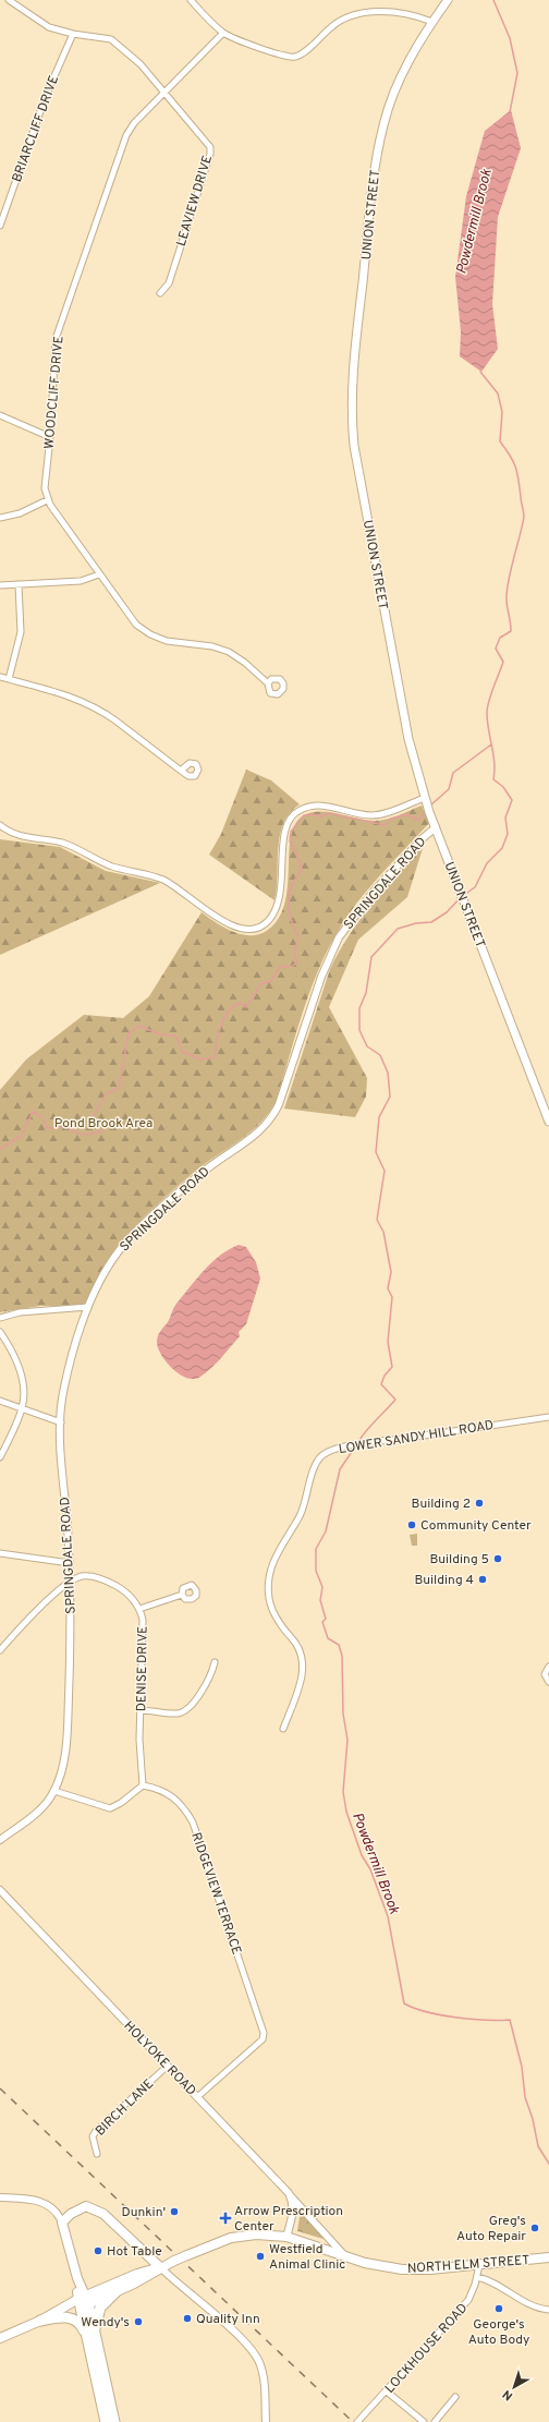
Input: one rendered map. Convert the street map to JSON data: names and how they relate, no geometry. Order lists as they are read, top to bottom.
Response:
{
  "streets": {
    "main road": ["UNION STREET", "NORTH ELM STREET"],
    "street": [
      "BRIARCLIFF DRIVE",
      "LEAVIEW DRIVE",
      "WOODCLIFF DRIVE",
      "SPRINGDALE ROAD",
      "LOWER SANDY HILL ROAD",
      "DENISE DRIVE",
      "RIDGEVIEW TERRACE",
      "HOLYOKE ROAD",
      "BIRCH LANE",
      "LOCKHOUSE ROAD"
    ]
  },
  "crossings": [
    ["LEAVIEW DRIVE", "WOODCLIFF DRIVE"],
    ["UNION STREET", "SPRINGDALE ROAD"],
    ["SPRINGDALE ROAD", "DENISE DRIVE"],
    ["DENISE DRIVE", "RIDGEVIEW TERRACE"],
    ["RIDGEVIEW TERRACE", "HOLYOKE ROAD"],
    ["HOLYOKE ROAD", "BIRCH LANE"],
    ["HOLYOKE ROAD", "NORTH ELM STREET"],
    ["NORTH ELM STREET", "LOCKHOUSE ROAD"]
  ],
  "water": ["Powdermill Brook"],
  "parks": ["Pond Brook Area"],
  "places": {
    "other": [
      "Building 2",
      "Community Center",
      "Building 5",
      "Building 4",
      "Dunkin'",
      "Greg's Auto Repair",
      "Hot Table",
      "Westfield Animal Clinic",
      "George's Auto Body",
      "Quality Inn",
      "Wendy's"
    ],
    "health": ["Arrow Prescription Center"]
  },
  "north": "bottom left"
}
